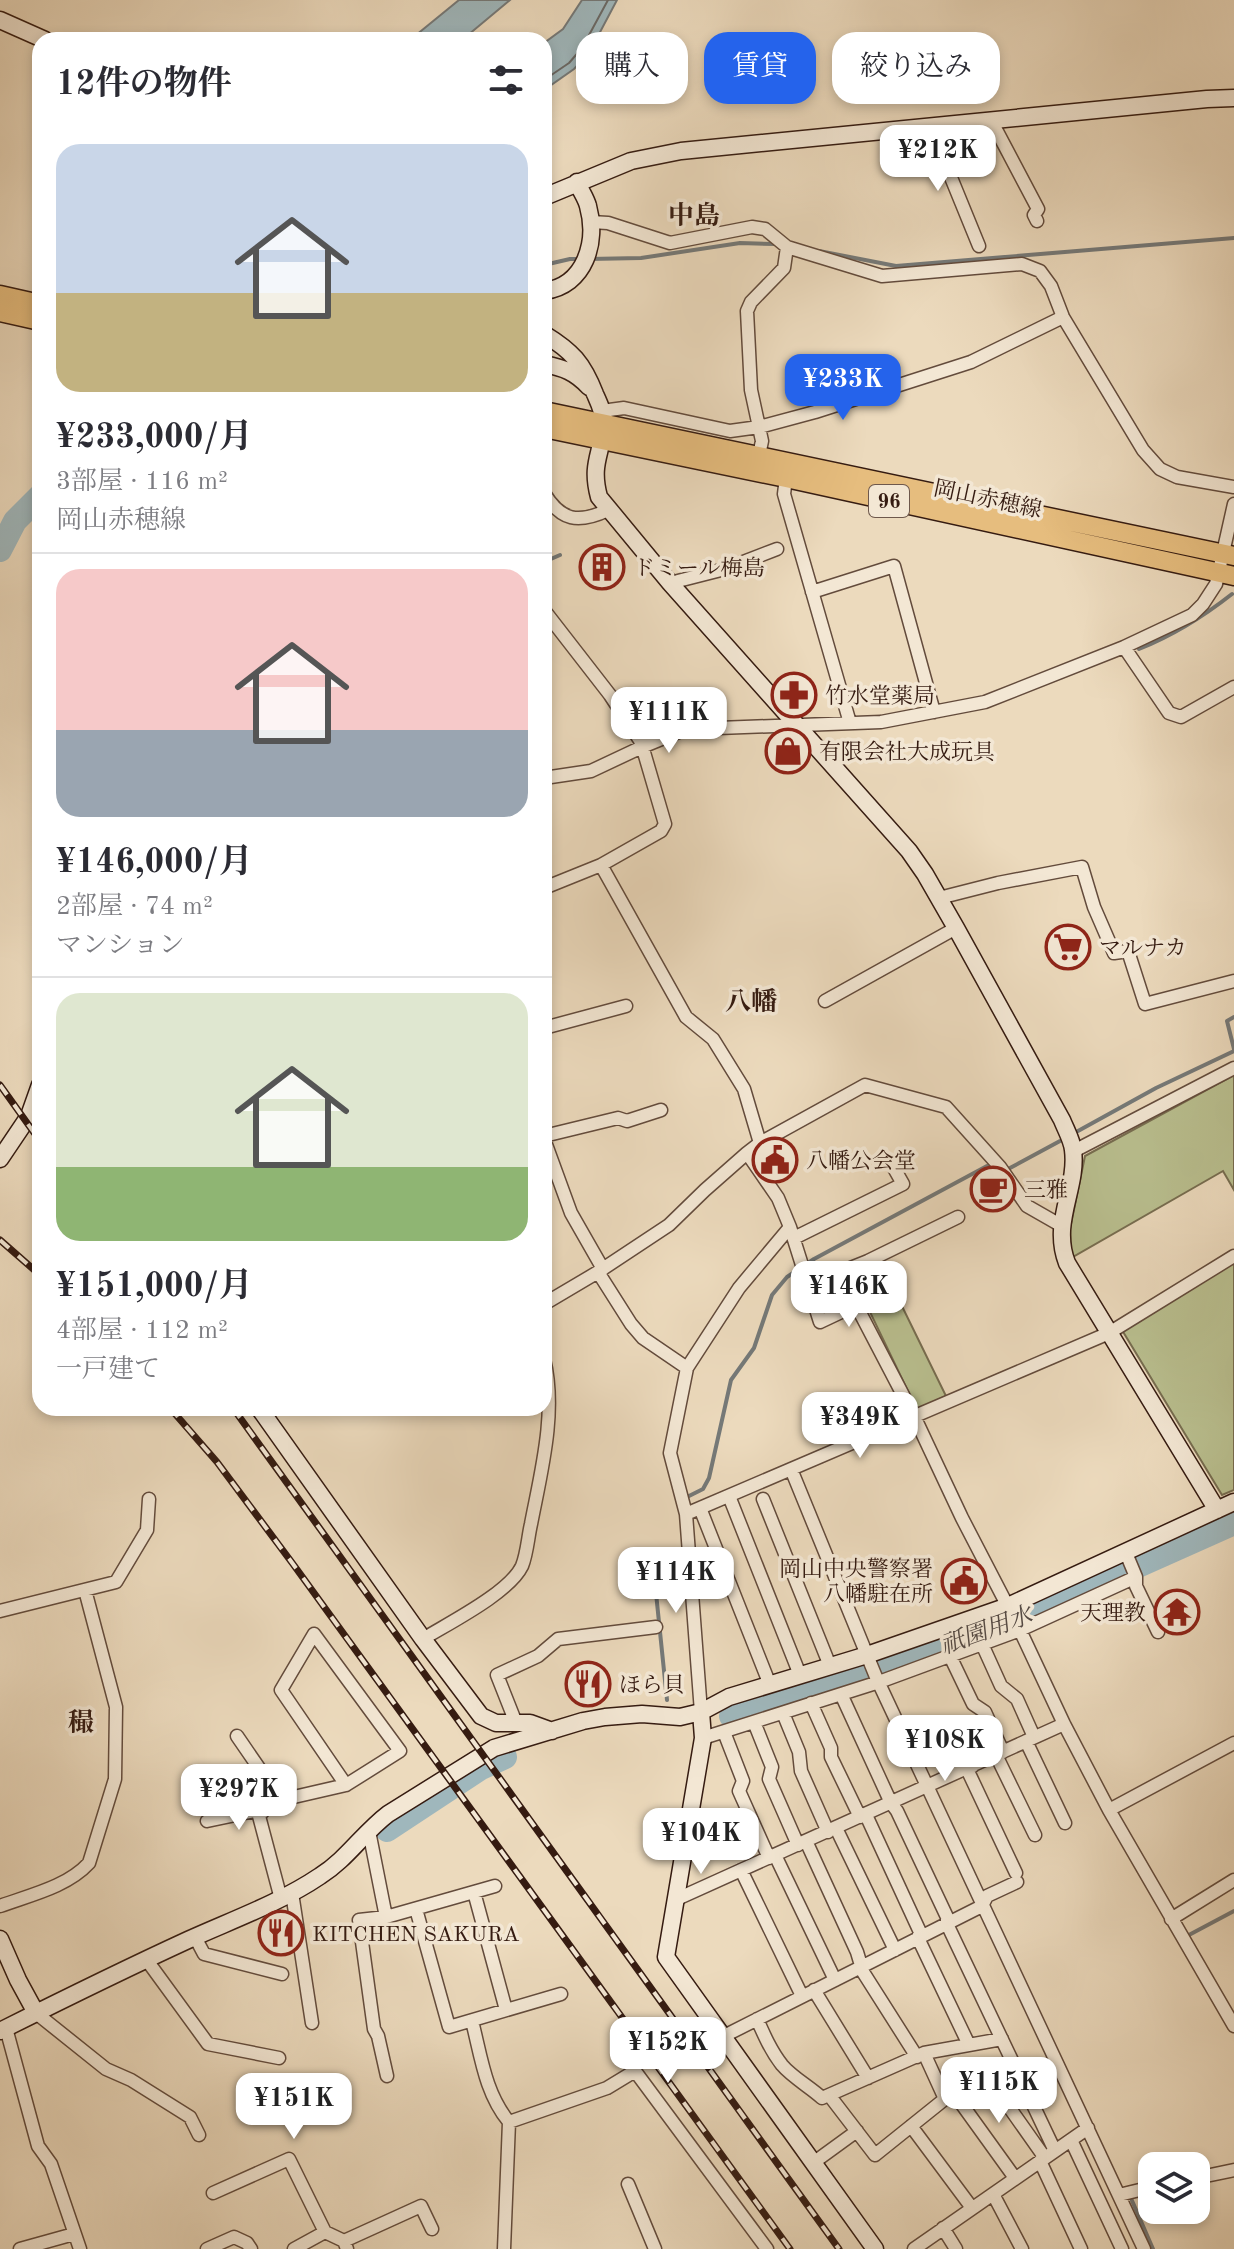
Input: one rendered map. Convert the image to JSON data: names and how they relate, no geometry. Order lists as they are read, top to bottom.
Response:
{
  "streets": {
    "main road": ["岡山赤穂線", "96"]
  },
  "districts": ["中島", "八幡", "穝"],
  "water": ["祇園用水"],
  "places": {
    "building": ["ドミール梅島"],
    "pharmacy": ["竹水堂薬局"],
    "shop": ["有限会社大成玩具"],
    "supermarket": ["マルナカ"],
    "public building": ["八幡公会堂", "岡山中央警察署 八幡駐在所"],
    "cafe": ["三雅"],
    "temple": ["天理教"],
    "restaurant": ["ほら貝", "KITCHEN SAKURA"]
  },
  "page": {
    "chip": ["購入", "賃貸", "絞り込み"],
    "heading": "12件の物件",
    "price": [
      "¥212K",
      "¥233K",
      "¥111K",
      "¥146K",
      "¥349K",
      "¥114K",
      "¥108K",
      "¥297K",
      "¥104K",
      "¥152K",
      "¥115K",
      "¥151K"
    ],
    "list": [
      {
        "name": "¥233,000/月",
        "note": "3部屋 · 116 m² · 岡山赤穂線"
      },
      {
        "name": "¥146,000/月",
        "note": "2部屋 · 74 m² · マンション"
      },
      {
        "name": "¥151,000/月",
        "note": "4部屋 · 112 m² · 一戸建て"
      }
    ]
  }
}
